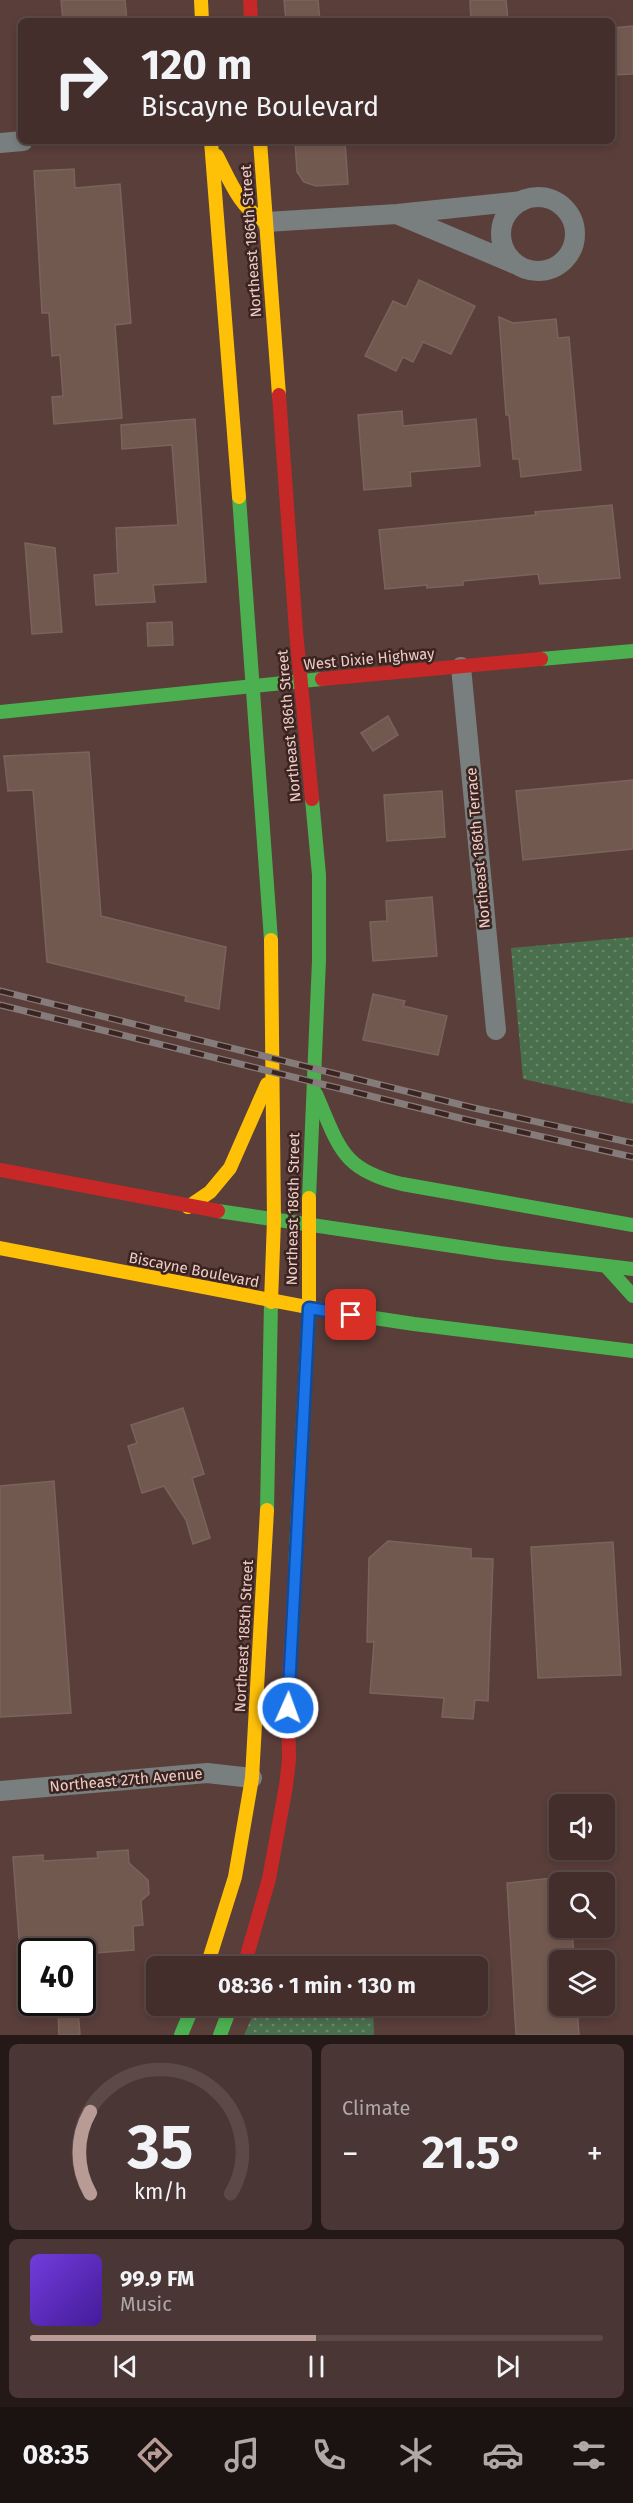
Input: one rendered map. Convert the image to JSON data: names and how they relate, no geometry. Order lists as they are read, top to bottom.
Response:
{
  "streets": {
    "main road": [
      "Northeast 186th Street",
      "West Dixie Highway",
      "Biscayne Boulevard",
      "Northeast 185th Street"
    ],
    "street": ["Northeast 186th Terrace", "Northeast 27th Avenue"]
  },
  "crossings": [
    ["Northeast 186th Street", "West Dixie Highway"],
    ["Northeast 186th Street", "Biscayne Boulevard"],
    ["Northeast 186th Street", "Northeast 185th Street"],
    ["West Dixie Highway", "Northeast 186th Terrace"],
    ["Biscayne Boulevard", "Northeast 185th Street"],
    ["Northeast 185th Street", "Northeast 27th Avenue"]
  ],
  "page": {
    "turn": ["120 m", "Biscayne Boulevard"],
    "limit": "40",
    "trip": "08:36 · 1 min · 130 m",
    "tile": "Climate",
    "heat": ["−", "21.5°", "+"],
    "song": ["99.9 FM", "Music"],
    "tabs": "08:35",
    "gauge": ["35", "km/h"]
  }
}
